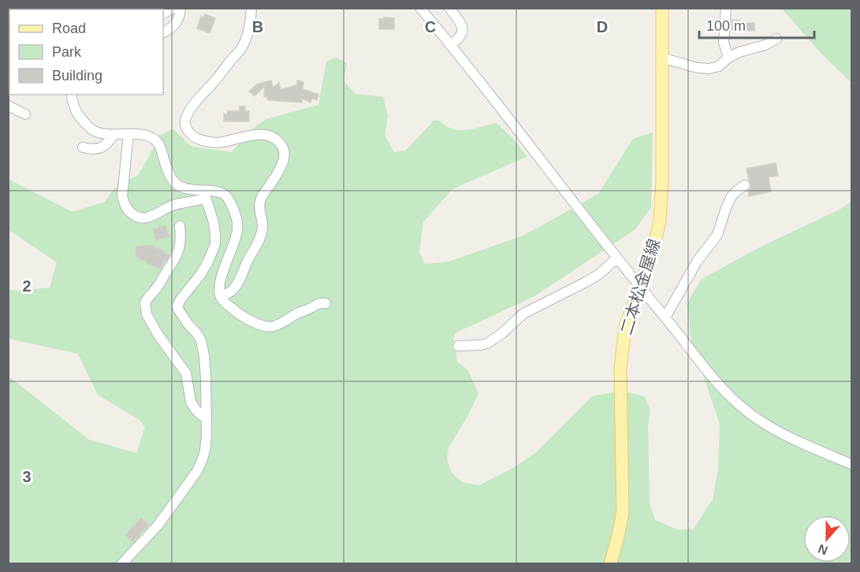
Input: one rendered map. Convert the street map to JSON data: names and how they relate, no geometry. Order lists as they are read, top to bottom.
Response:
{
  "streets": {
    "main road": ["二本松金屋線"]
  },
  "legend": ["Road", "Park", "Building"],
  "scale_bar": "100 m",
  "north": "bottom",
  "grid": {
    "columns": ["B", "C", "D"],
    "rows": ["2", "3"]
  }
}
